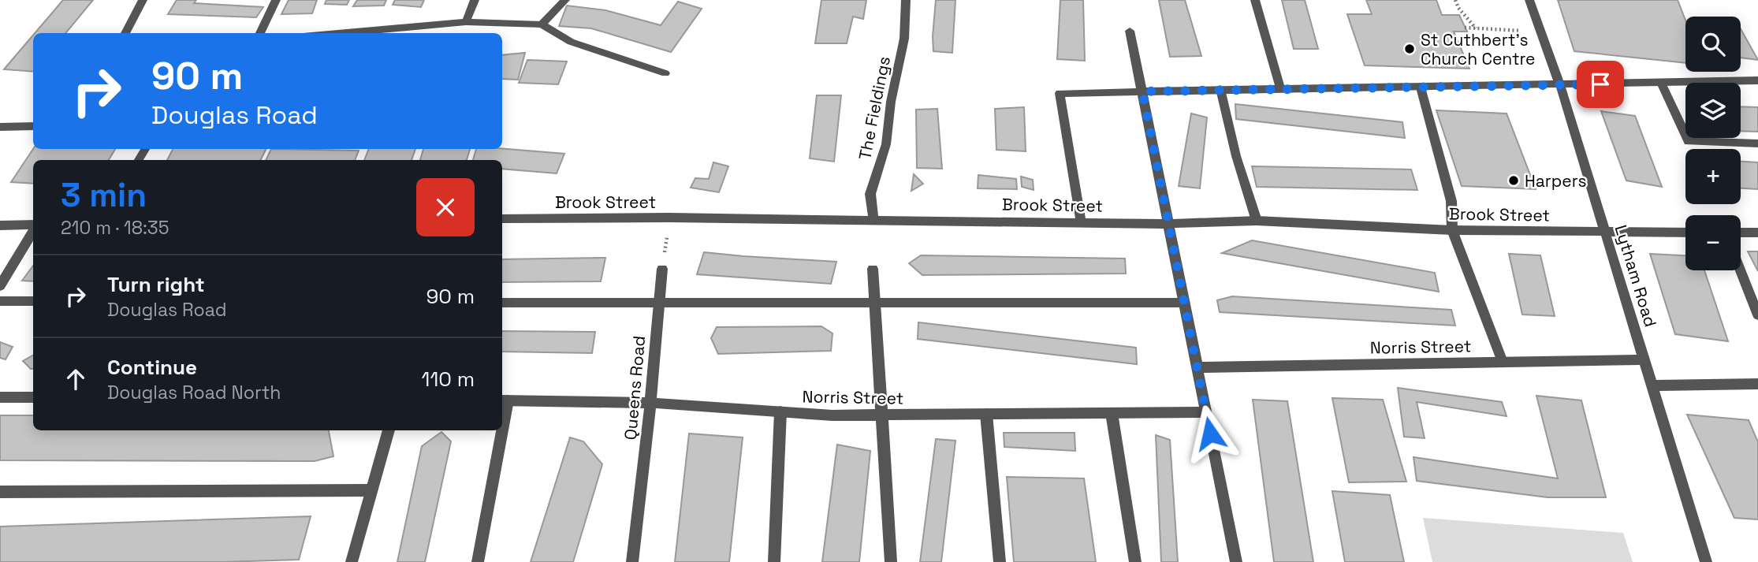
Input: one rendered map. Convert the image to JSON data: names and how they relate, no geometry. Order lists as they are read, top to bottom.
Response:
{
  "streets": {
    "street": [
      "The Fieldings",
      "Brook Street",
      "Lytham Road",
      "Norris Street",
      "Queens Road"
    ]
  },
  "crossings": [
    ["The Fieldings", "Brook Street"],
    ["Brook Street", "Lytham Road"],
    ["Lytham Road", "Norris Street"],
    ["Norris Street", "Queens Road"]
  ],
  "places": ["St Cuthbert's Church Centre", "Harpers"],
  "page": {
    "map_buttons": ["+", "−"],
    "turn": ["90 m", "Douglas Road"],
    "heading": ["3 min", "210 m · 18:35"],
    "list": [
      {
        "name": "Turn right",
        "note": "Douglas Road",
        "value": "90 m"
      },
      {
        "name": "Continue",
        "note": "Douglas Road North",
        "value": "110 m"
      }
    ]
  }
}
